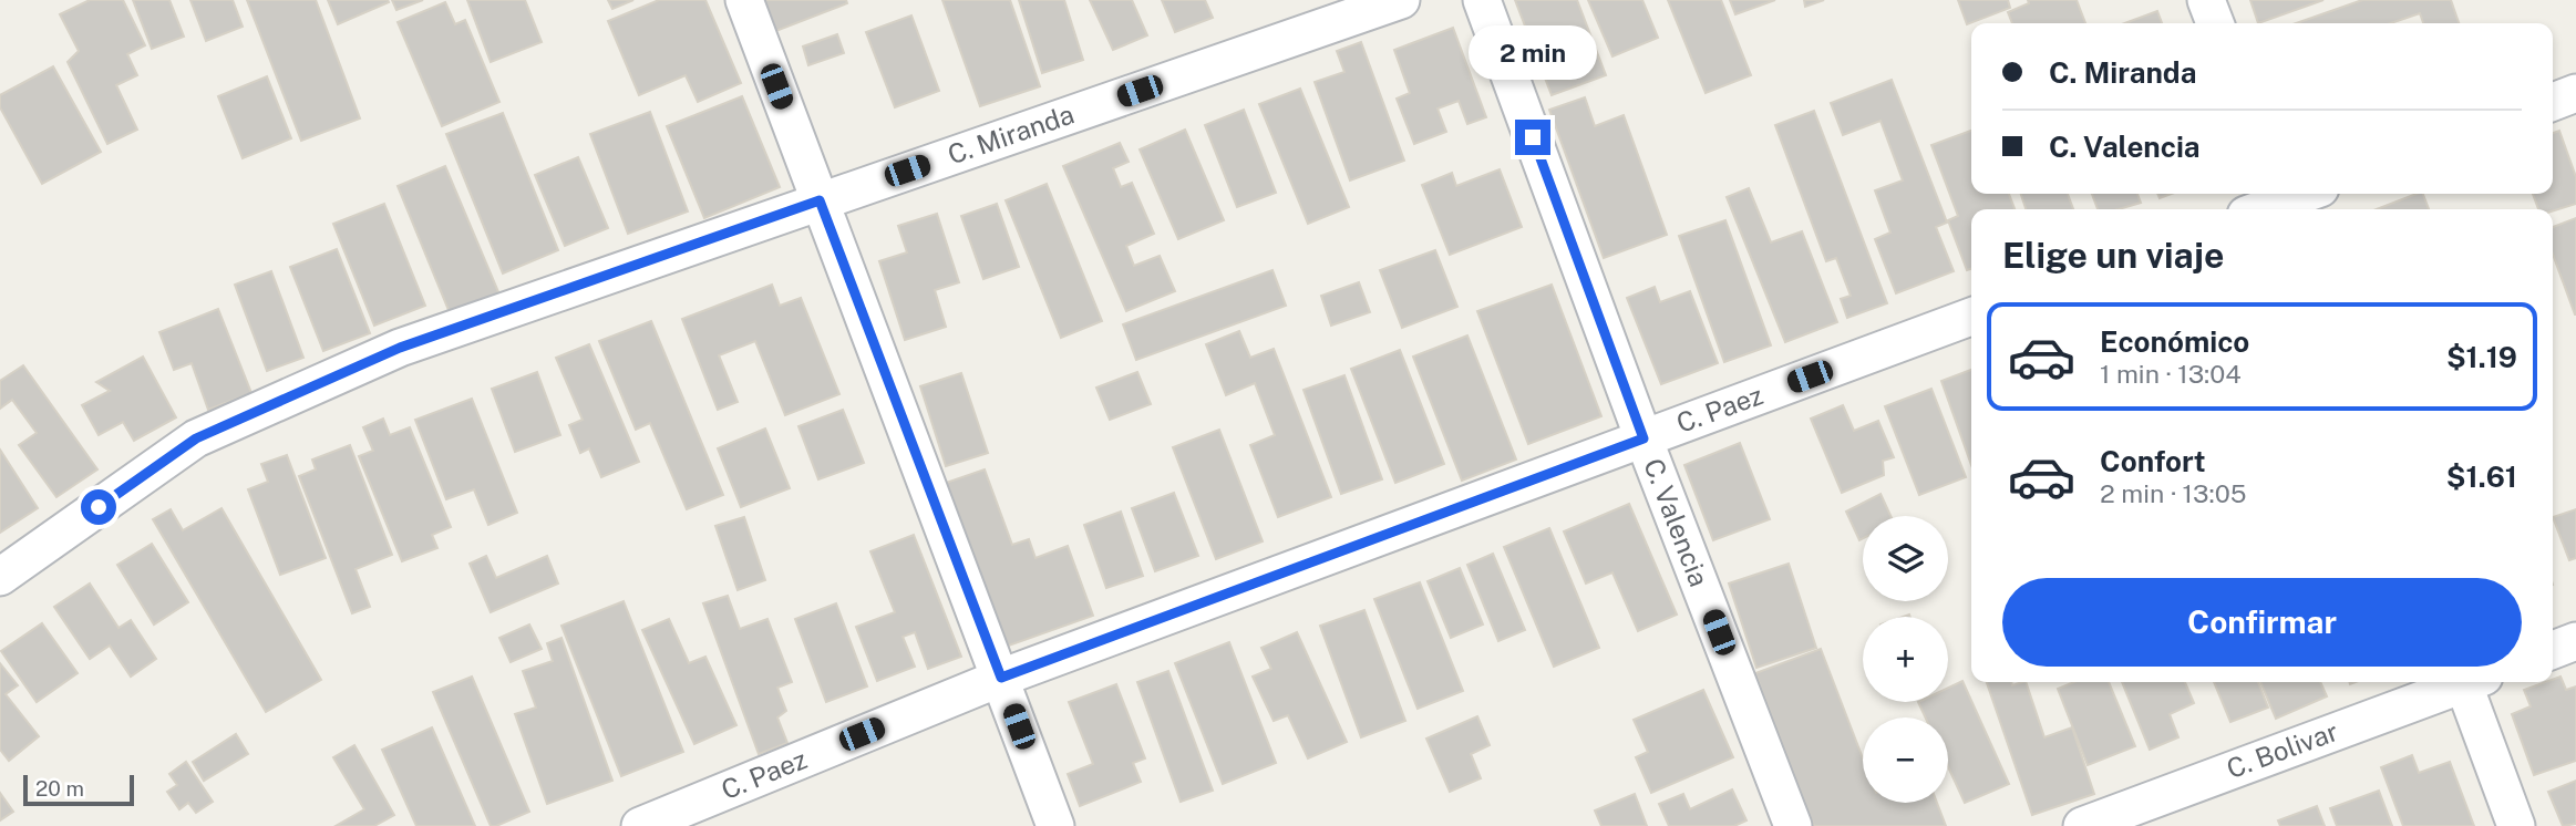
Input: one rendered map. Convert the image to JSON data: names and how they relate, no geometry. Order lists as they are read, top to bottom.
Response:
{
  "streets": {
    "street": [
      "C. Miranda",
      "C. Paez",
      "C. Valencia",
      "C. Bolivar"
    ]
  },
  "crossings": [
    ["C. Paez", "C. Valencia"]
  ],
  "scale_bar": "20 m",
  "page": {
    "banner": ["C. Miranda", "C. Valencia"],
    "bubble": "2 min",
    "heading": "Elige un viaje",
    "list": [
      {
        "name": "Económico",
        "note": "1 min · 13:04",
        "value": "$1.19"
      },
      {
        "name": "Confort",
        "note": "2 min · 13:05",
        "value": "$1.61"
      }
    ],
    "map_buttons": ["+", "−"],
    "buttons": "Confirmar",
    "scale": "20 m"
  }
}
